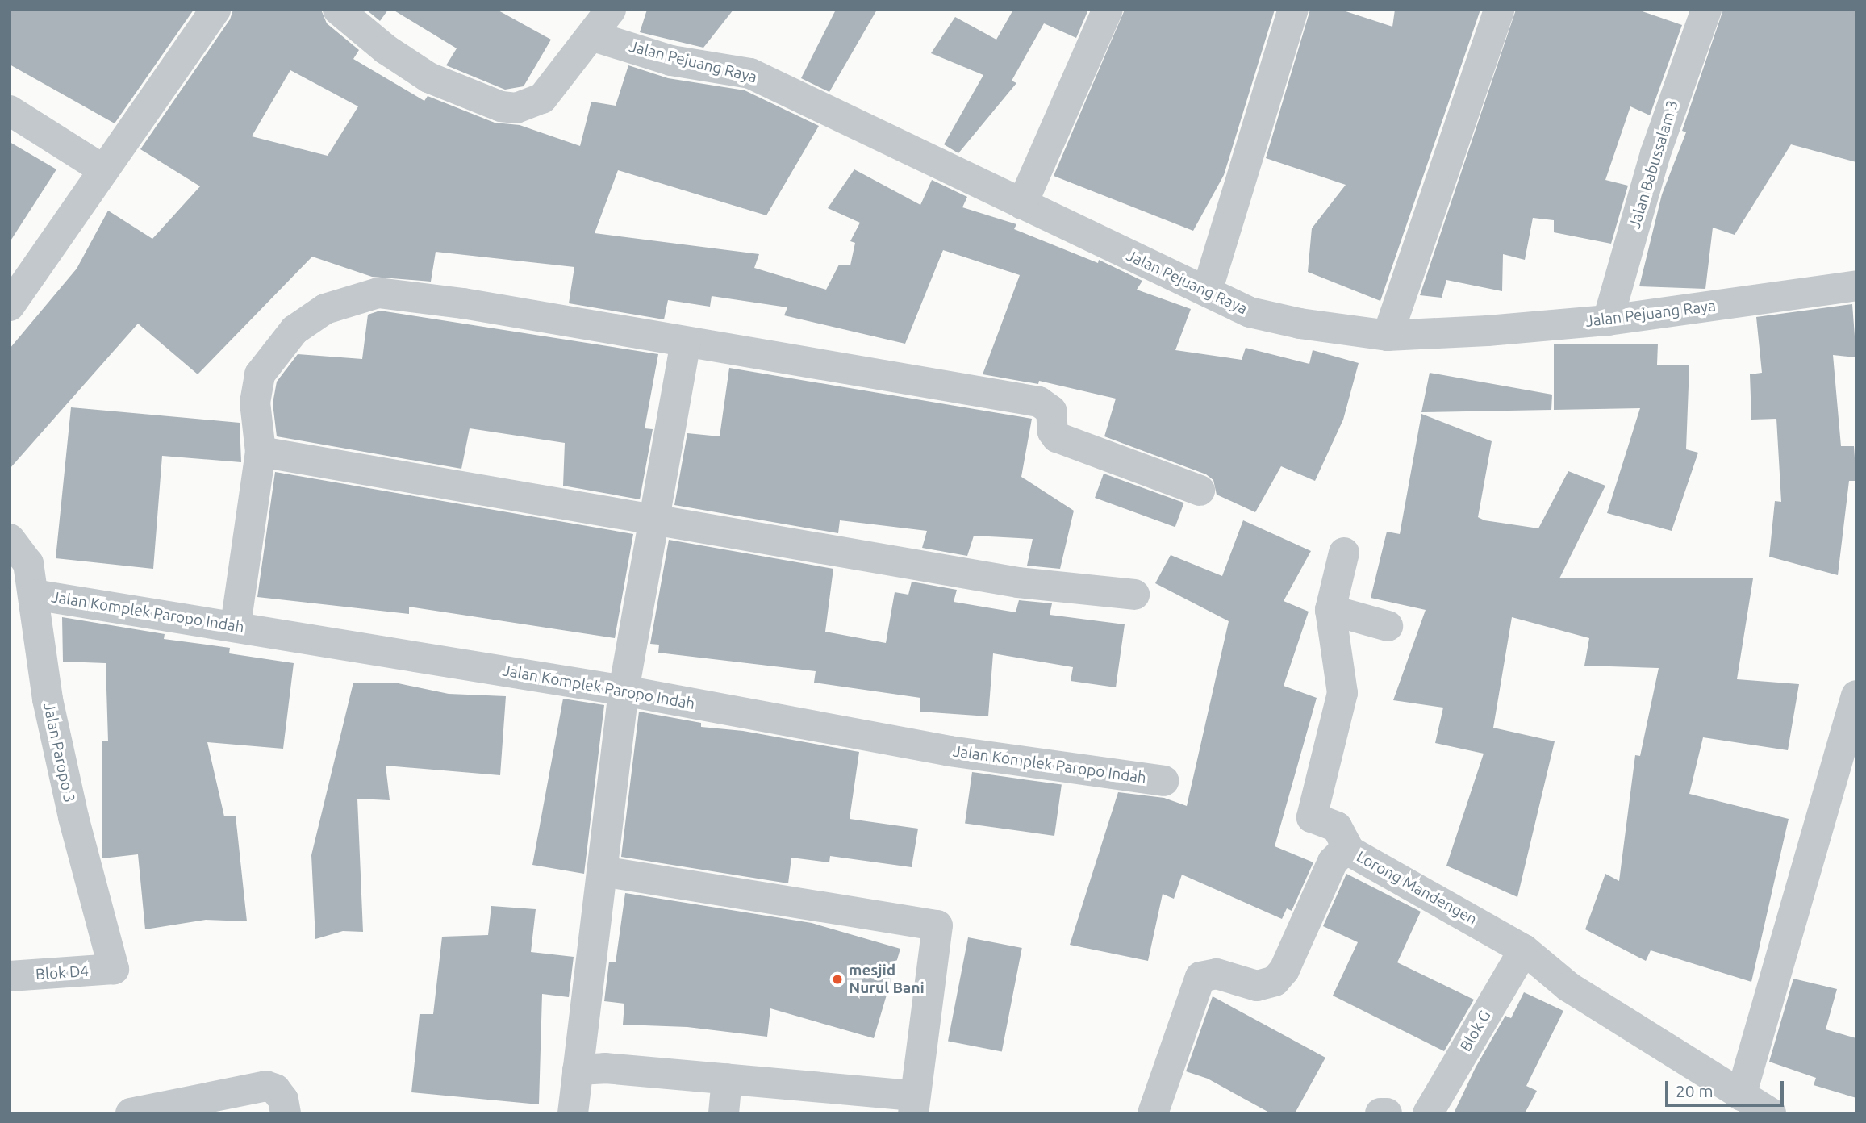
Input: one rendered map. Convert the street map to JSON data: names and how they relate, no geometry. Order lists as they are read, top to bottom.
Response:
{
  "streets": {
    "street": [
      "Jalan Pejuang Raya",
      "Jalan Babussalam 3",
      "Jalan Komplek Paropo Indah",
      "Jalan Paropo 3",
      "Lorong Mandengen",
      "Blok D4",
      "Blok G"
    ]
  },
  "crossings": [
    ["Jalan Pejuang Raya", "Jalan Babussalam 3"],
    ["Jalan Komplek Paropo Indah", "Jalan Paropo 3"],
    ["Jalan Paropo 3", "Blok D4"],
    ["Lorong Mandengen", "Blok G"]
  ],
  "places": ["mesjid Nurul Bani"],
  "scale_bar": "20 m"
}
